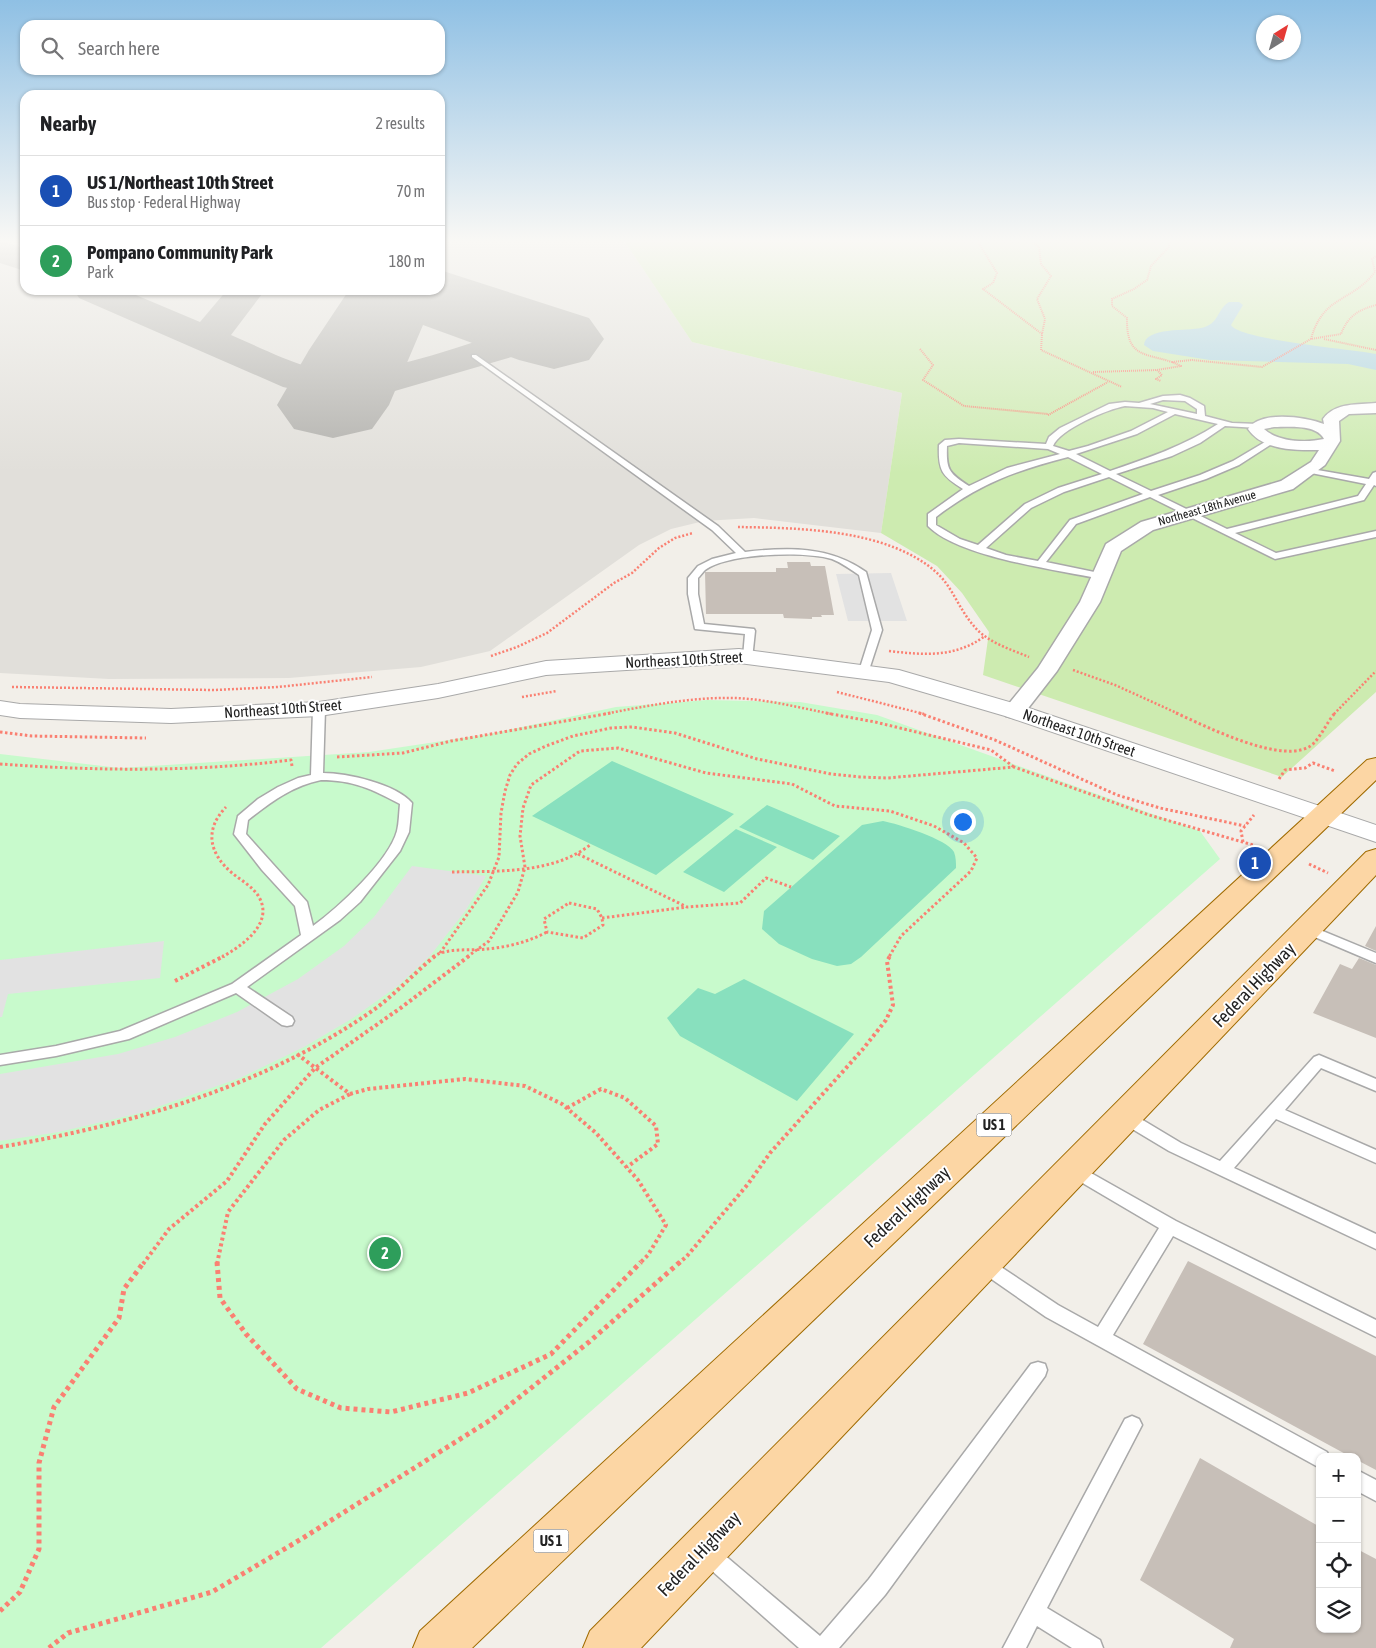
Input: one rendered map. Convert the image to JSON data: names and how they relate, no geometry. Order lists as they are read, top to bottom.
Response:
{
  "streets": {
    "main road": ["Federal Highway", "US 1"],
    "street": ["Northeast 18th Avenue", "Northeast 10th Street"]
  },
  "crossings": [
    ["Northeast 18th Avenue", "Northeast 10th Street"],
    ["Northeast 10th Street", "Federal Highway"]
  ],
  "north": "top right",
  "page": {
    "search": "Search here",
    "heading": ["Nearby", "2 results"],
    "list": [
      {
        "mark": "1",
        "name": "US 1/Northeast 10th Street",
        "note": "Bus stop · Federal Highway",
        "value": "70 m"
      },
      {
        "mark": "2",
        "name": "Pompano Community Park",
        "note": "Park",
        "value": "180 m"
      }
    ],
    "pins": ["1", "2"],
    "map_buttons": ["+", "−"]
  }
}
